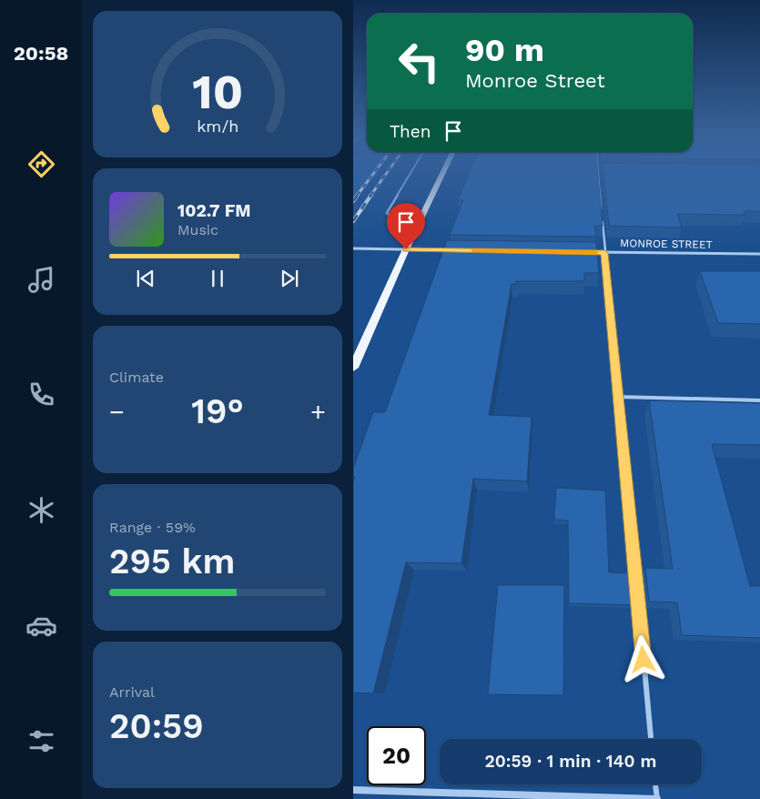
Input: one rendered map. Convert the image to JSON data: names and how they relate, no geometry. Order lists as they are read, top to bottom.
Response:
{
  "streets": {
    "street": ["MONROE STREET"]
  },
  "page": {
    "tabs": "20:58",
    "turn": ["90 m", "Monroe Street"],
    "then": "Then",
    "song": ["102.7 FM", "Music"],
    "tile": [
      "Climate",
      ["Range · 59%", "295 km"],
      ["Arrival", "20:59"]
    ],
    "heat": ["−", "19°", "+"],
    "limit": "20",
    "trip": "20:59 · 1 min · 140 m",
    "gauge": ["10", "km/h"]
  }
}
